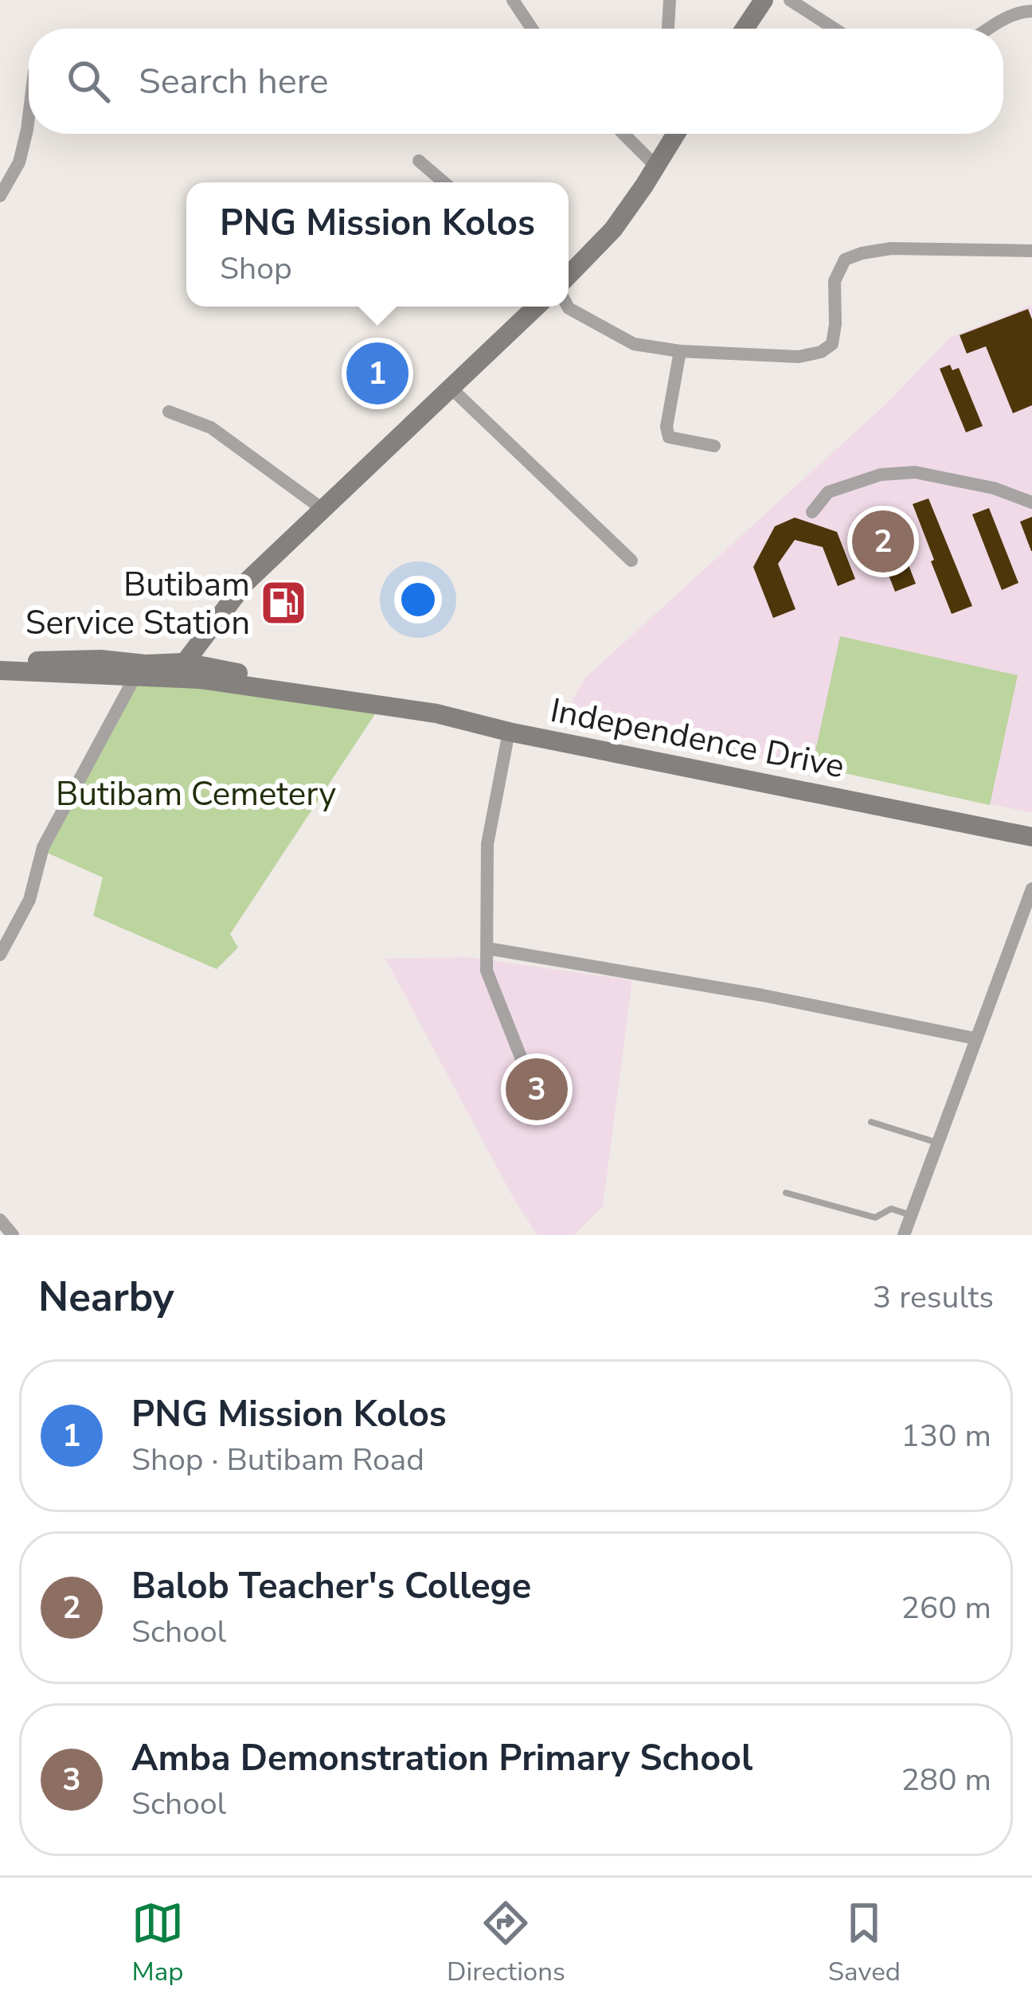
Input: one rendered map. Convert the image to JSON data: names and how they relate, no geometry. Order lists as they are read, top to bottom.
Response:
{
  "streets": {
    "main road": ["Independence Drive"]
  },
  "parks": ["Butibam Cemetery"],
  "places": {
    "fuel station": ["Butibam Service Station"]
  },
  "page": {
    "search": "Search here",
    "popup": ["PNG Mission Kolos", "Shop"],
    "pins": ["1", "2", "3"],
    "heading": ["Nearby", "3 results"],
    "list": [
      {
        "mark": "1",
        "name": "PNG Mission Kolos",
        "note": "Shop · Butibam Road",
        "value": "130 m"
      },
      {
        "mark": "2",
        "name": "Balob Teacher's College",
        "note": "School",
        "value": "260 m"
      },
      {
        "mark": "3",
        "name": "Amba Demonstration Primary School",
        "note": "School",
        "value": "280 m"
      }
    ],
    "nav": ["Map", "Directions", "Saved"]
  }
}
